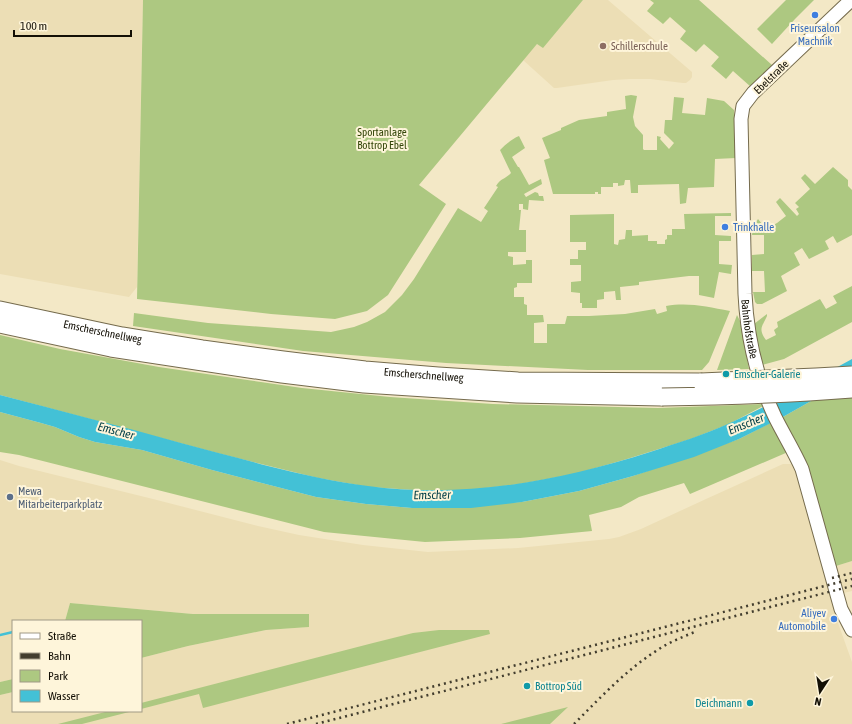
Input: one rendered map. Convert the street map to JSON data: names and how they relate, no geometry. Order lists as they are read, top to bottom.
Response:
{
  "streets": {
    "highway": ["Emscherschnellweg"],
    "street": ["Ebelstraße", "Bahnhofstraße"]
  },
  "crossings": [
    ["Ebelstraße", "Bahnhofstraße"]
  ],
  "water": ["Emscher"],
  "parks": ["Sportanlage Bottrop Ebel"],
  "places": [
    "Friseursalon Machnik",
    "Schillerschule",
    "Trinkhalle",
    "Emscher-Galerie",
    "Mewa Mitarbeiterparkplatz",
    "Aliyev Automobile",
    "Bottrop Süd",
    "Deichmann"
  ],
  "legend": [
    "Straße",
    "Bahn",
    "Park",
    "Wasser"
  ],
  "scale_bar": "100 m",
  "north": "bottom"
}
